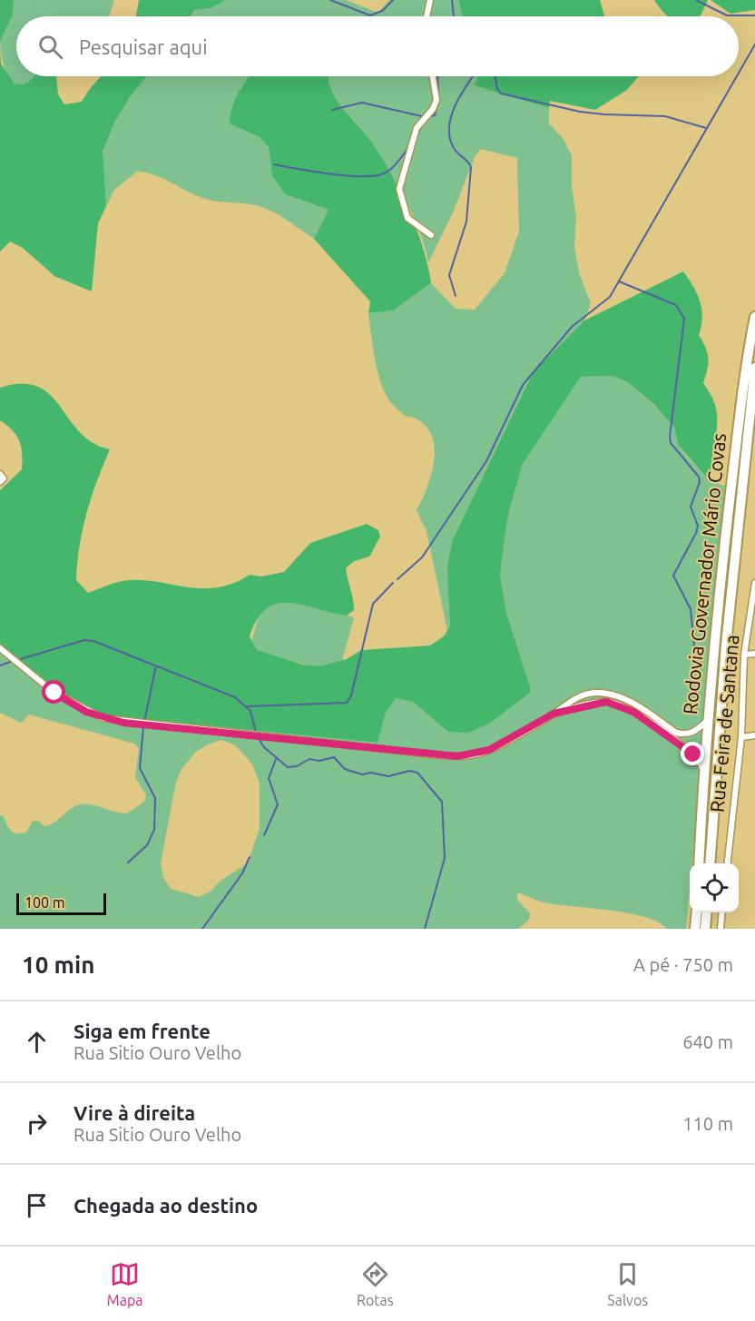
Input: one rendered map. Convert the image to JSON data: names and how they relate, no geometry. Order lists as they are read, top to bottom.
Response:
{
  "streets": {
    "main road": ["Rodovia Governador Mário Covas"],
    "street": ["Rua Feira de Santana"]
  },
  "scale_bar": "100 m",
  "page": {
    "search": "Pesquisar aqui",
    "scale": "100 m",
    "heading": ["10 min", "A pé · 750 m"],
    "list": [
      ["Siga em frente", "Rua Sitio Ouro Velho", "640 m"],
      ["Vire à direita", "Rua Sitio Ouro Velho", "110 m"],
      "Chegada ao destino"
    ],
    "nav": ["Mapa", "Rotas", "Salvos"]
  }
}
